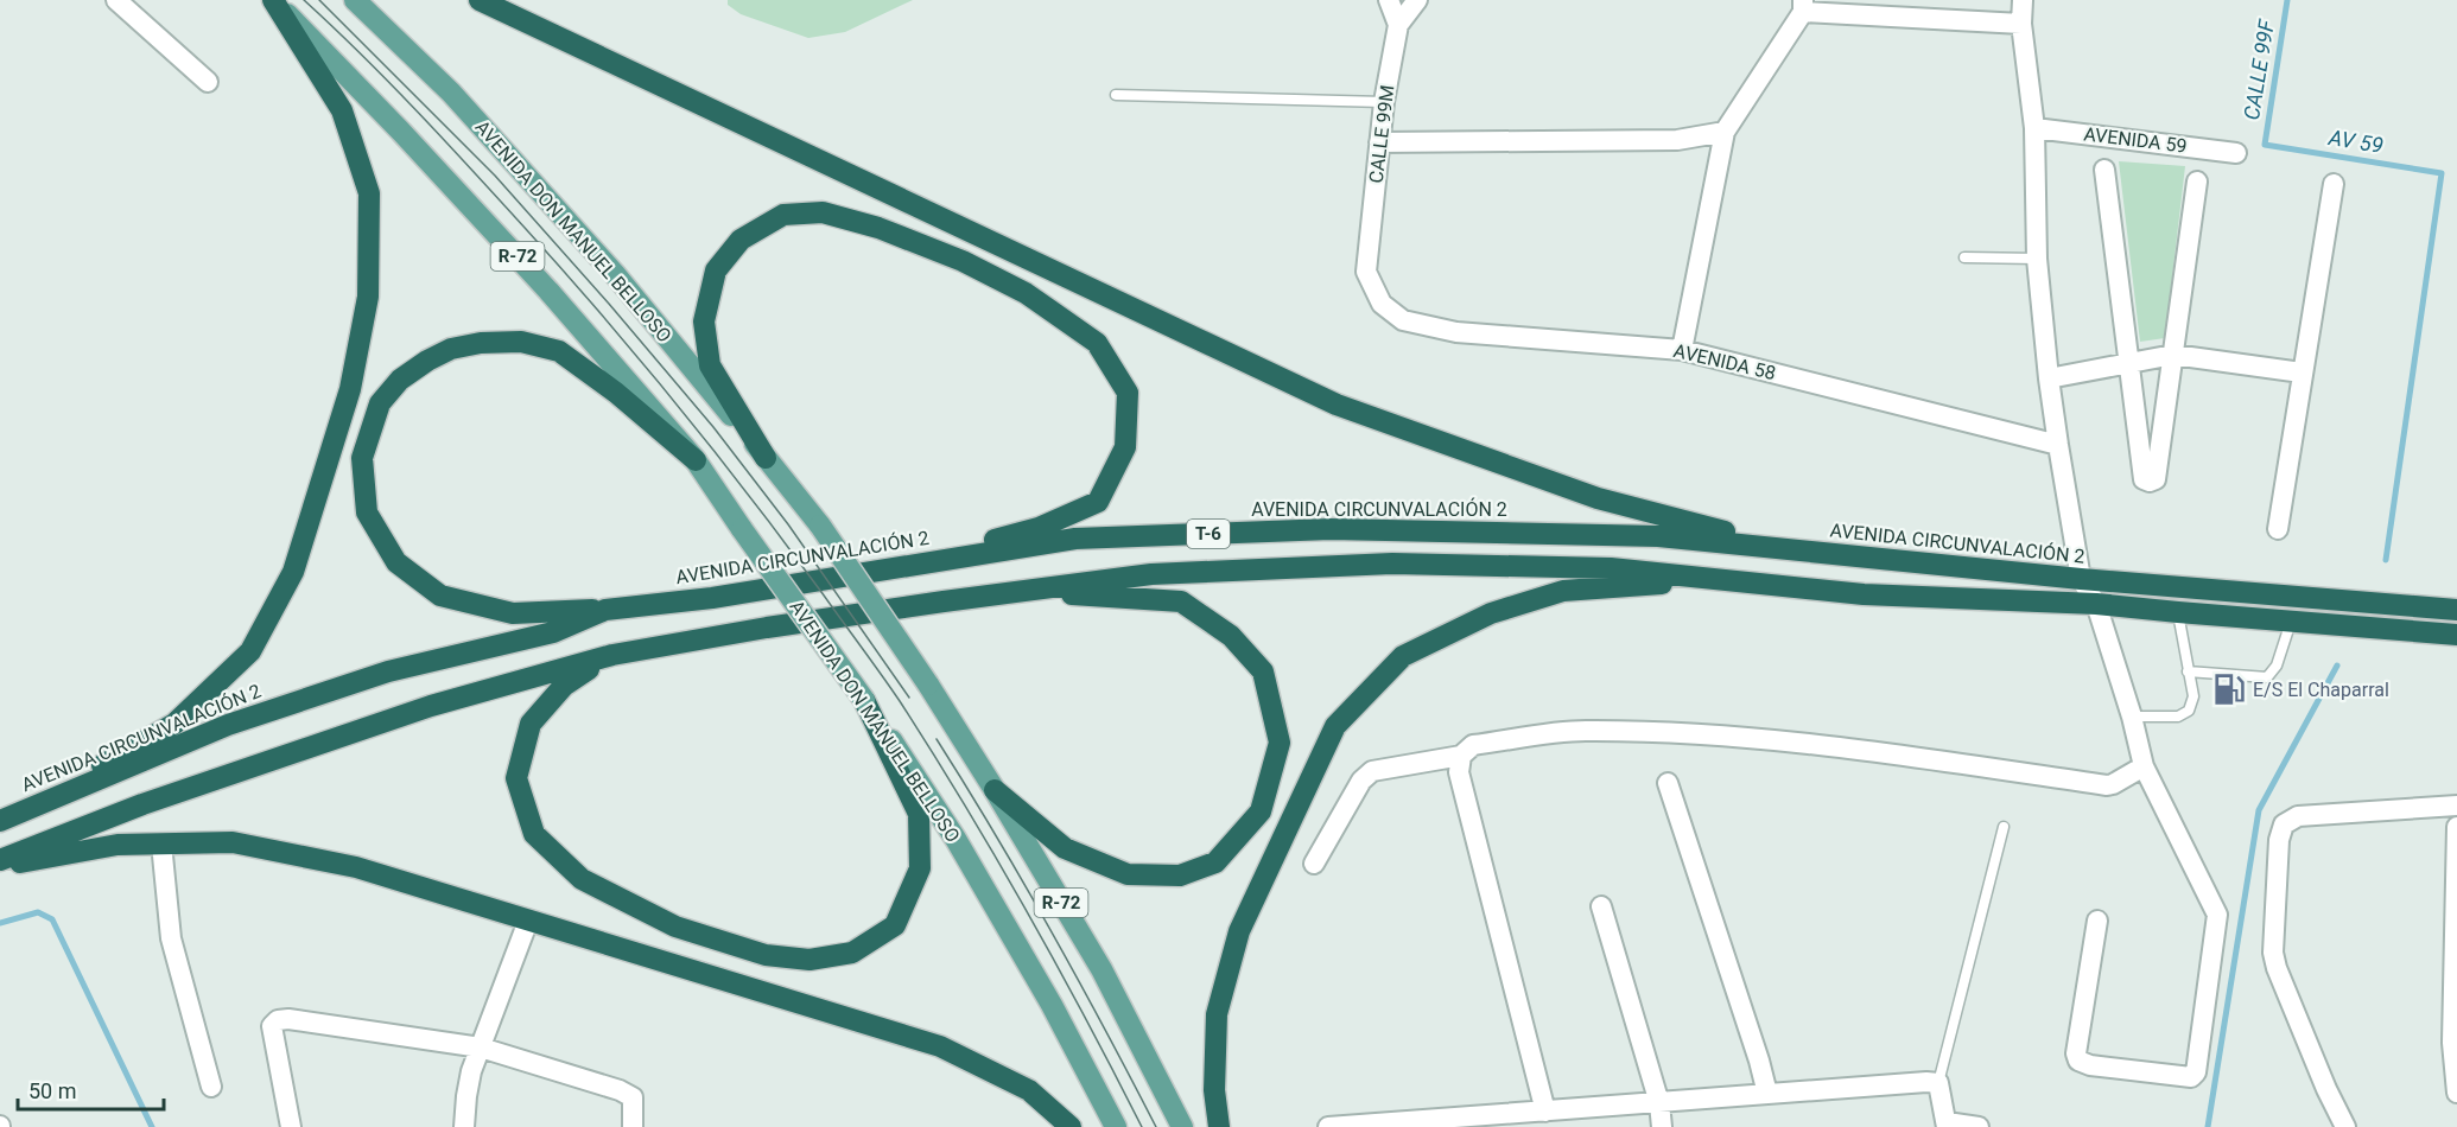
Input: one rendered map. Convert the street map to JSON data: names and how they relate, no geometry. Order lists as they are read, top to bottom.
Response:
{
  "streets": {
    "highway": ["AVENIDA CIRCUNVALACIÓN 2", "T-6"],
    "main road": ["AVENIDA DON MANUEL BELLOSO", "R-72"],
    "street": ["CALLE 99M", "AVENIDA 59", "AVENIDA 58"]
  },
  "crossings": [
    ["CALLE 99M", "AVENIDA 58"]
  ],
  "water": ["CALLE 99F", "AV 59"],
  "places": {
    "fuel station": ["E/S El Chaparral"]
  },
  "scale_bar": "50 m"
}
